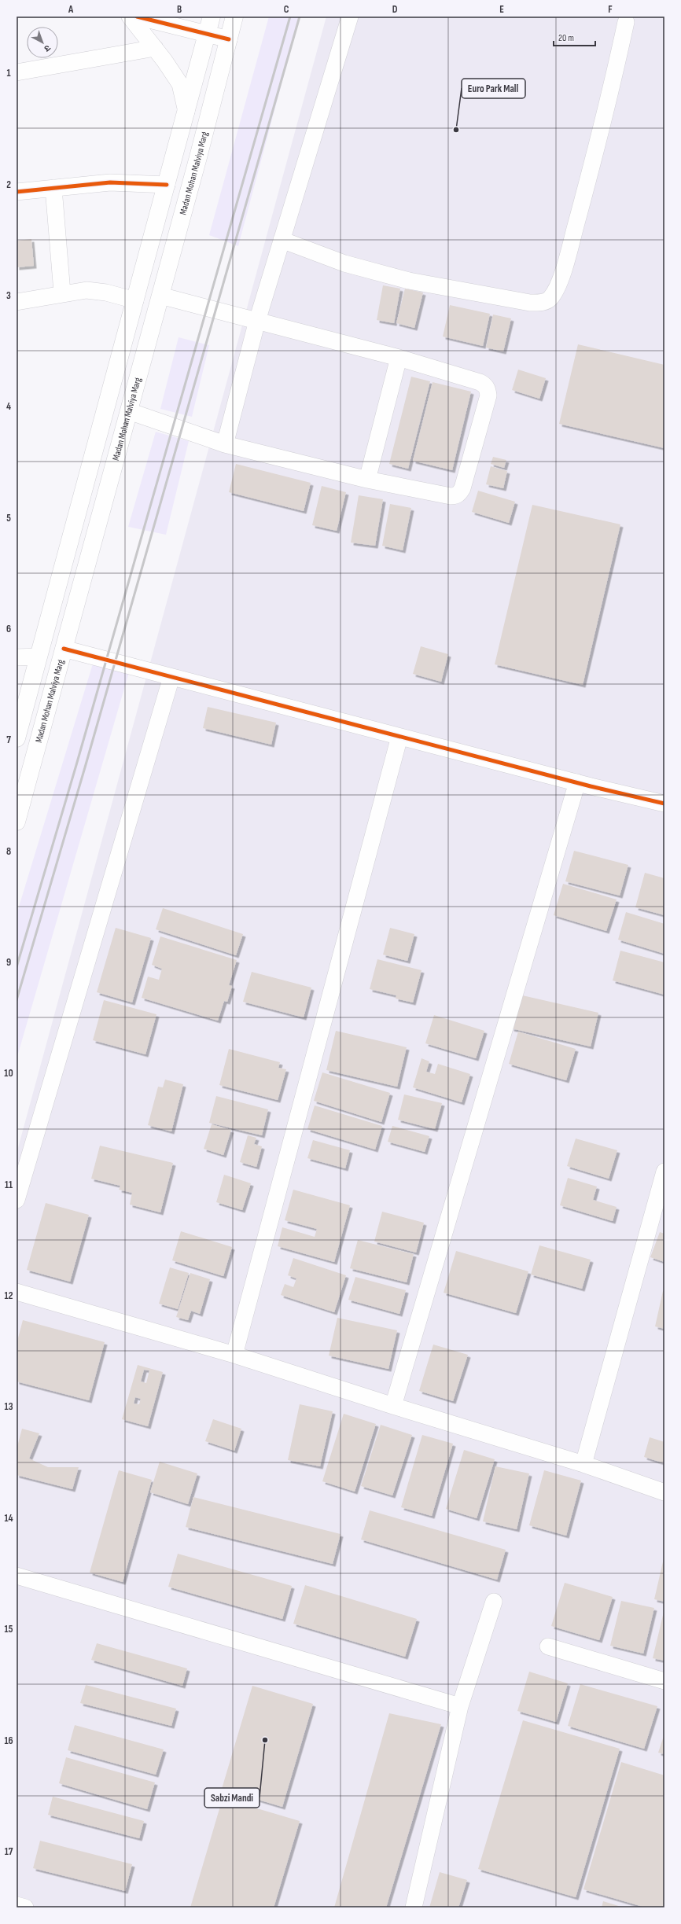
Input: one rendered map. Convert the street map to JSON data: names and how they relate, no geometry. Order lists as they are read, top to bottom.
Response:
{
  "streets": {
    "main road": ["Madan Mohan Malviya Marg"]
  },
  "places": ["Euro Park Mall", "Sabzi Mandi"],
  "scale_bar": "20 m",
  "north": "bottom right",
  "grid": {
    "columns": [
      "A",
      "B",
      "C",
      "D",
      "E",
      "F"
    ],
    "rows": [
      "1",
      "2",
      "3",
      "4",
      "5",
      "6",
      "7",
      "8",
      "9",
      "10",
      "11",
      "12",
      "13",
      "14",
      "15",
      "16",
      "17"
    ]
  }
}
